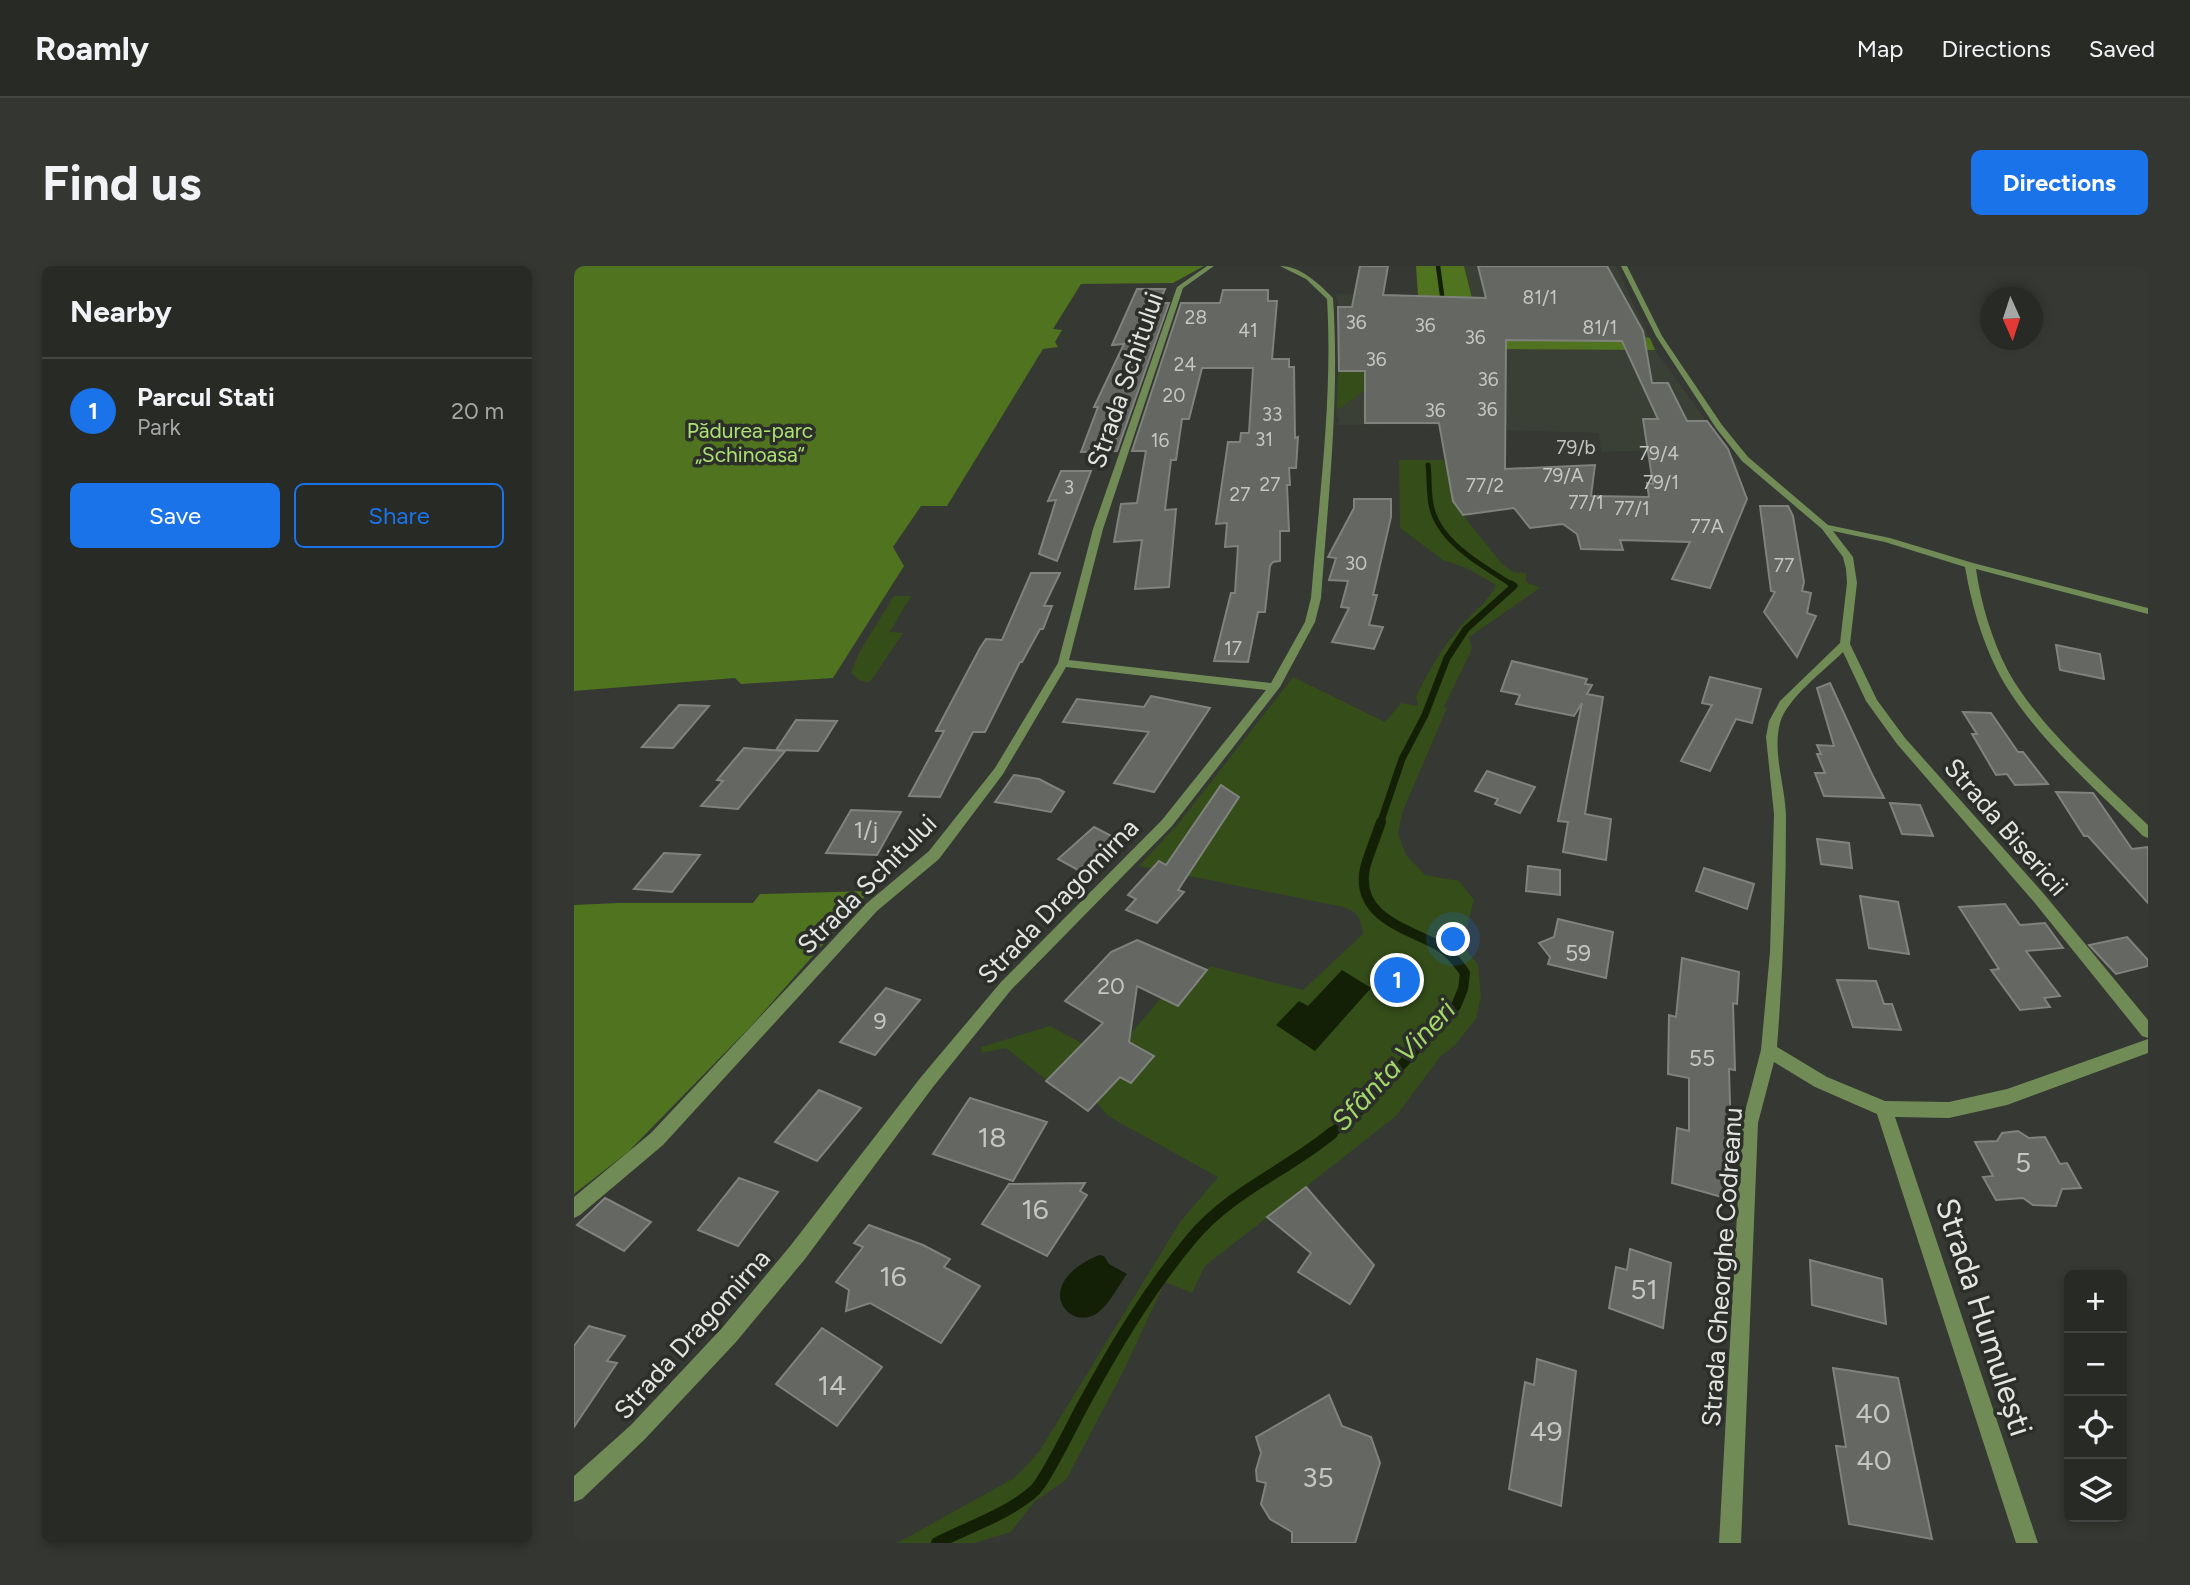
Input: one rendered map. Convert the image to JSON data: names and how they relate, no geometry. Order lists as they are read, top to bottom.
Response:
{
  "streets": {
    "street": [
      "Strada Schitului",
      "Strada Bisericii",
      "Strada Dragomirna",
      "Strada Gheorghe Codreanu",
      "Strada Humulești"
    ]
  },
  "crossings": [
    ["Strada Bisericii", "Strada Gheorghe Codreanu"]
  ],
  "water": ["Sfânta Vineri"],
  "parks": ["Pădurea-parc „Schinoasa“"],
  "house_numbers": [
    "81/1",
    "28",
    "36",
    "36",
    "81/1",
    "41",
    "36",
    "36",
    "24",
    "36",
    "20",
    "36",
    "36",
    "33",
    "31",
    "16",
    "79/b",
    "79/4",
    "79/A",
    "79/1",
    "27",
    "77/2",
    "3",
    "27",
    "77/1",
    "77/1",
    "77A",
    "30",
    "77",
    "17",
    "1/j",
    "59",
    "20",
    "9",
    "55",
    "18",
    "5",
    "16",
    "16",
    "51",
    "14",
    "40",
    "49",
    "40",
    "35"
  ],
  "north": "bottom",
  "page": {
    "header": "Roamly",
    "nav": ["Map", "Directions", "Saved"],
    "buttons": [
      "Directions",
      ["Save", "Share"]
    ],
    "title": "Find us",
    "heading": "Nearby",
    "list": [
      {
        "mark": "1",
        "name": "Parcul Stati",
        "note": "Park",
        "value": "20 m"
      }
    ],
    "pins": "1",
    "map_buttons": ["+", "−"]
  }
}
